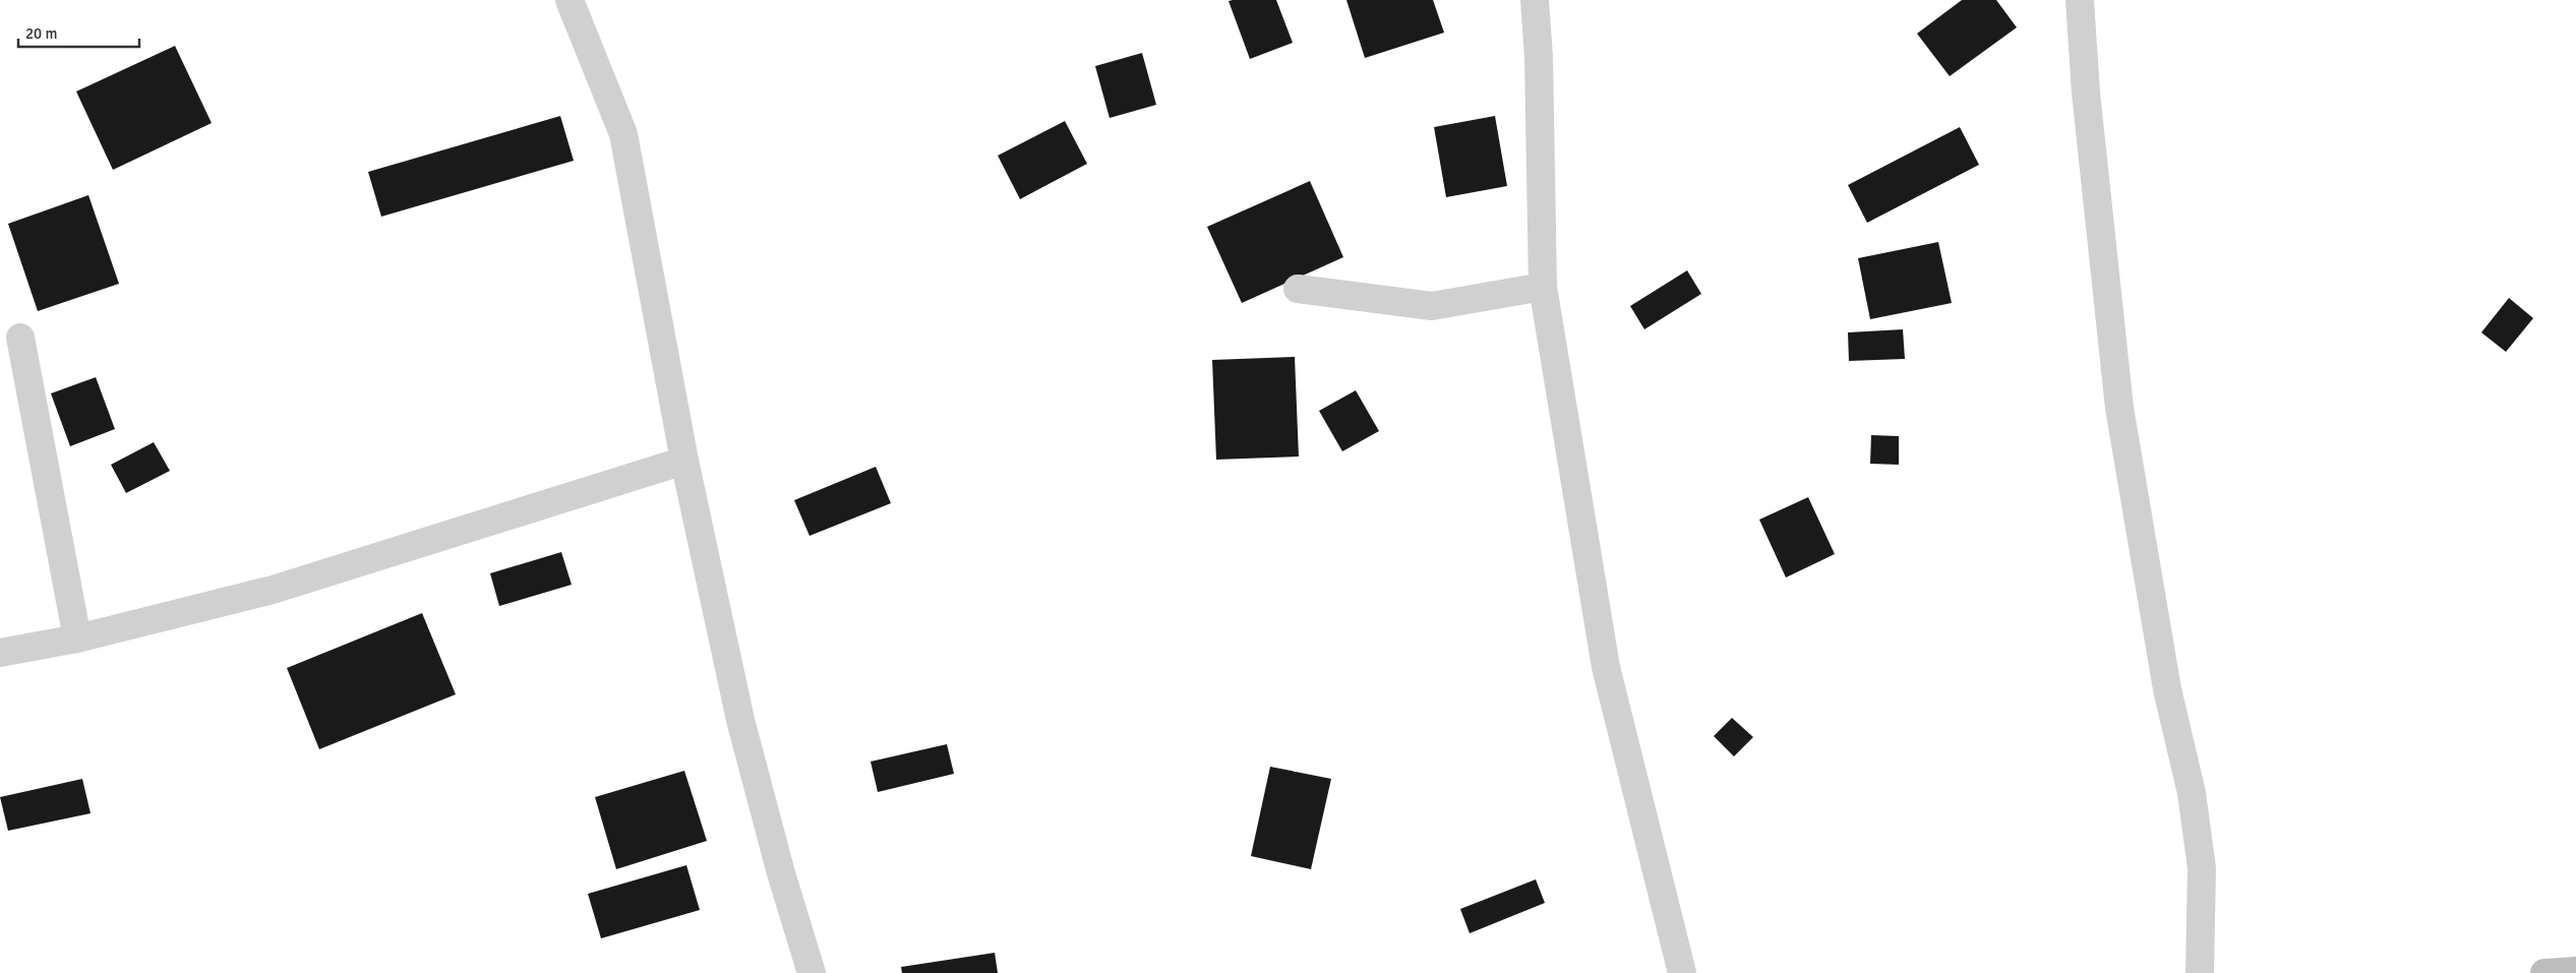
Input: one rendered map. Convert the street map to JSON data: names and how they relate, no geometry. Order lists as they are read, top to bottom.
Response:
{
  "scale_bar": "20 m"
}
